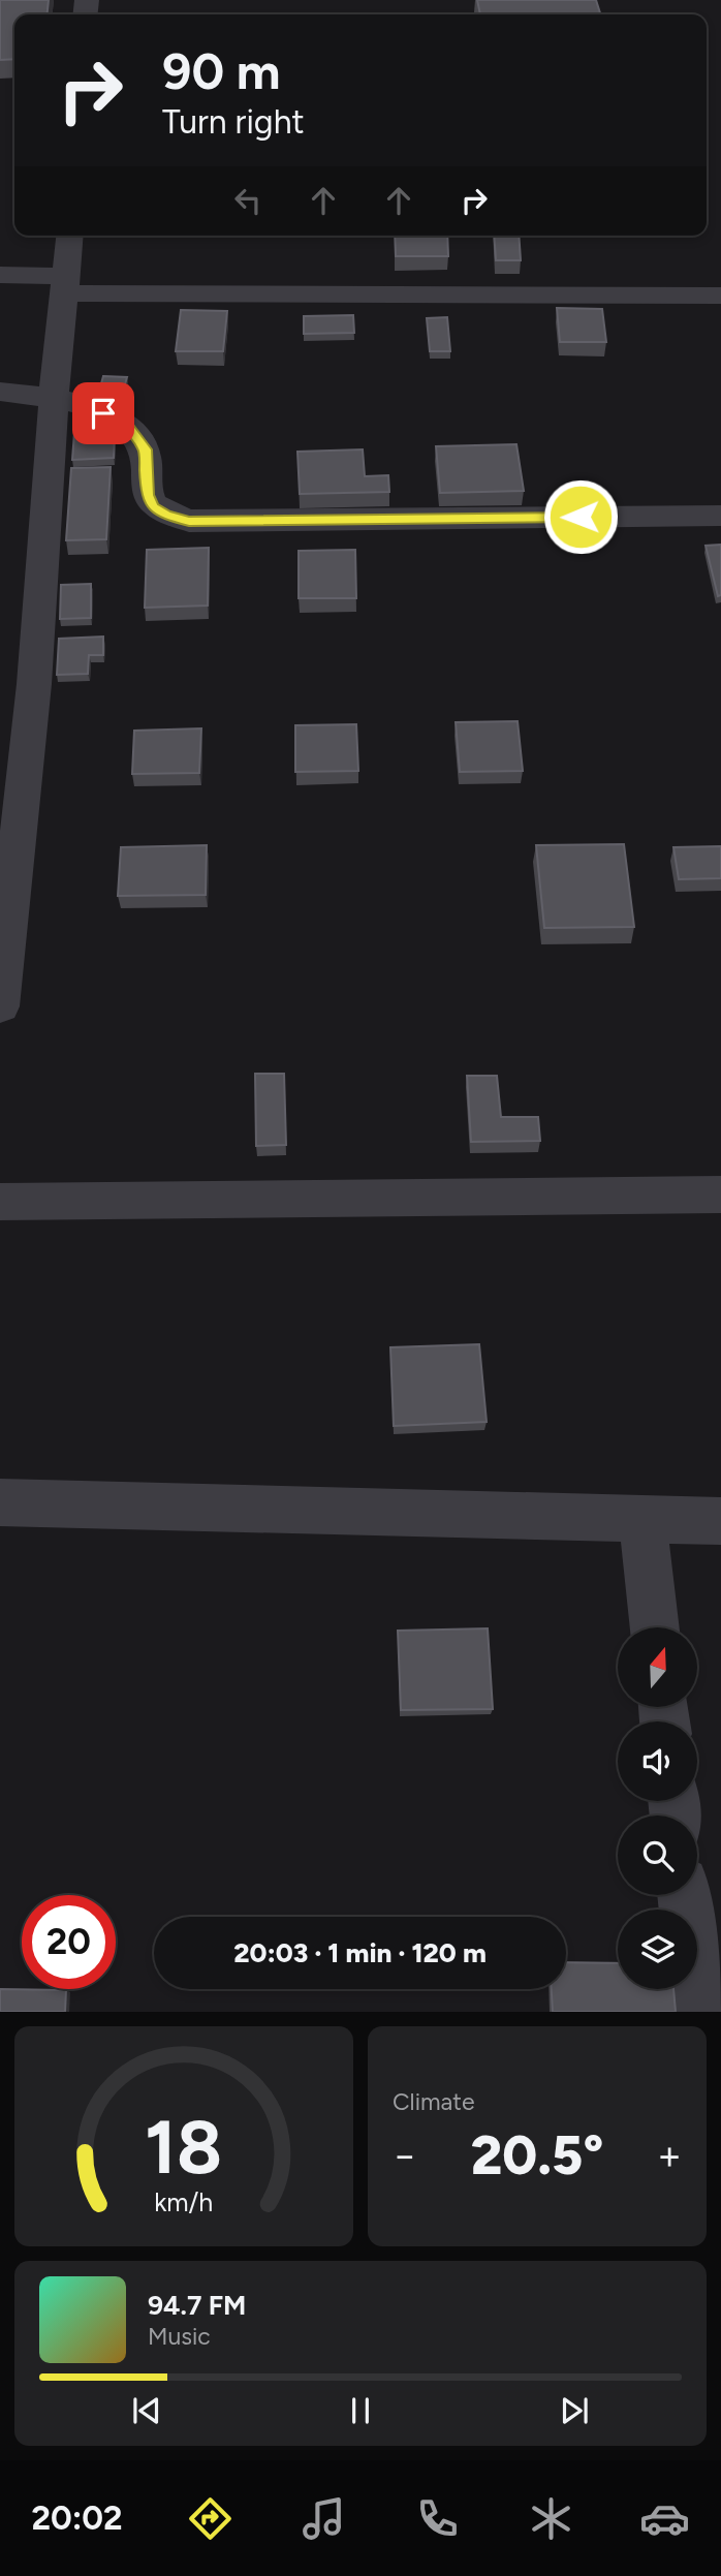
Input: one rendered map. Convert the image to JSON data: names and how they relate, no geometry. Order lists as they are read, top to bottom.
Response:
{
  "north": "top",
  "page": {
    "turn": ["90 m", "Turn right"],
    "limit": "20",
    "trip": "20:03 · 1 min · 120 m",
    "tile": "Climate",
    "heat": ["−", "20.5°", "+"],
    "song": ["94.7 FM", "Music"],
    "tabs": "20:02",
    "gauge": ["18", "km/h"]
  }
}
